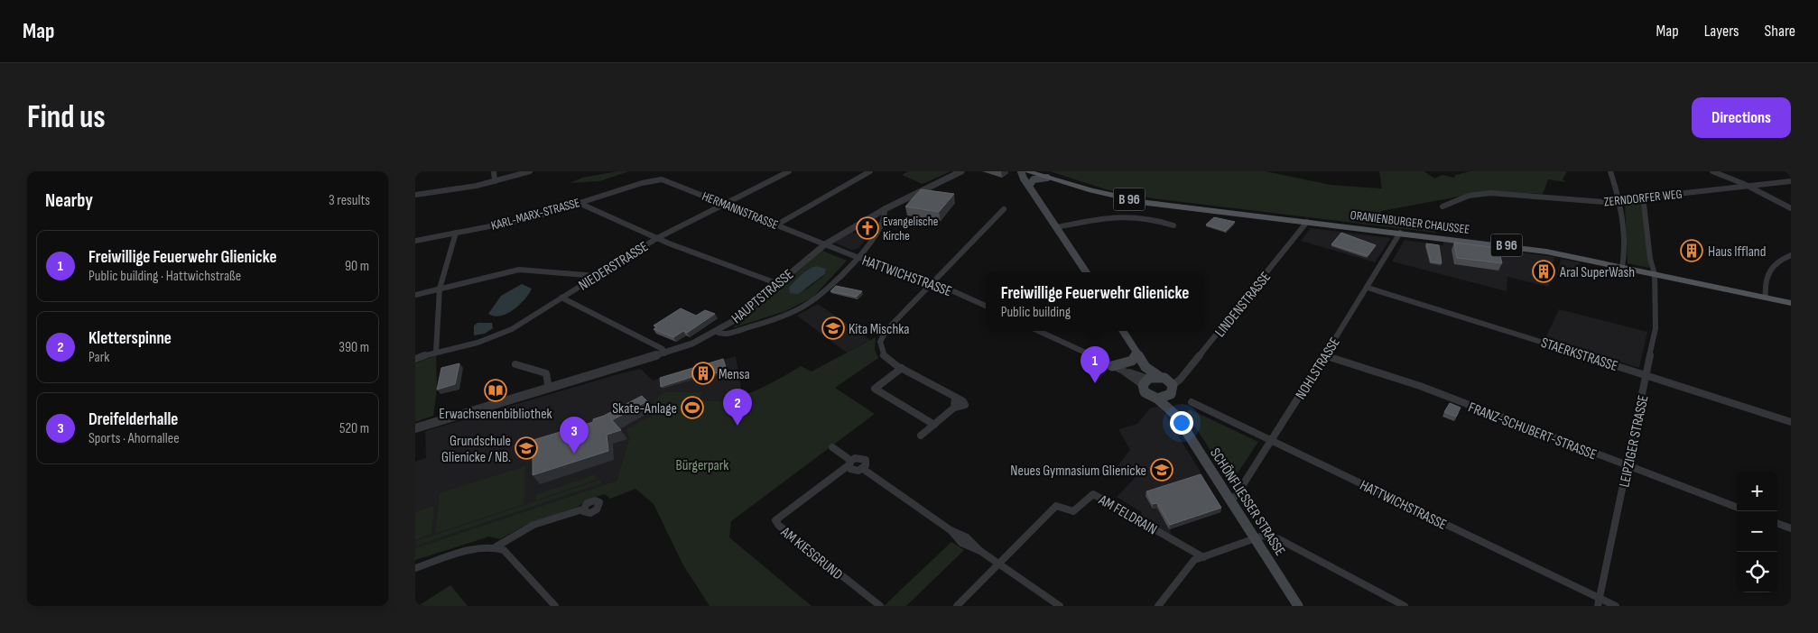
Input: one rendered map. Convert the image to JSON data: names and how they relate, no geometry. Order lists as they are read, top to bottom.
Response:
{
  "streets": {
    "main road": ["B 96", "ORANIENBURGER CHAUSSEE", "SCHÖNFLIESSER STRASSE"],
    "street": [
      "ZERNDORFER WEG",
      "HERMANNSTRASSE",
      "KARL-MARX-STRASSE",
      "NIEDERSTRASSE",
      "HATTWICHSTRASSE",
      "HAUPTSTRASSE",
      "LINDENSTRASSE",
      "STAERKSTRASSE",
      "NOHLSTRASSE",
      "FRANZ-SCHUBERT-STRASSE",
      "LEIPZIGER STRASSE",
      "AM FELDRAIN",
      "AM KIESGRUND"
    ]
  },
  "crossings": [
    ["ZERNDORFER WEG", "LEIPZIGER STRASSE"],
    ["HERMANNSTRASSE", "KARL-MARX-STRASSE"],
    ["HERMANNSTRASSE", "NIEDERSTRASSE"],
    ["HERMANNSTRASSE", "HATTWICHSTRASSE"],
    ["HERMANNSTRASSE", "HAUPTSTRASSE"],
    ["ORANIENBURGER CHAUSSEE", "LINDENSTRASSE"],
    ["ORANIENBURGER CHAUSSEE", "NOHLSTRASSE"],
    ["ORANIENBURGER CHAUSSEE", "LEIPZIGER STRASSE"],
    ["HATTWICHSTRASSE", "HAUPTSTRASSE"],
    ["HATTWICHSTRASSE", "NOHLSTRASSE"],
    ["HATTWICHSTRASSE", "LEIPZIGER STRASSE"],
    ["LINDENSTRASSE", "SCHÖNFLIESSER STRASSE"],
    ["STAERKSTRASSE", "NOHLSTRASSE"],
    ["STAERKSTRASSE", "LEIPZIGER STRASSE"],
    ["NOHLSTRASSE", "FRANZ-SCHUBERT-STRASSE"],
    ["NOHLSTRASSE", "SCHÖNFLIESSER STRASSE"],
    ["FRANZ-SCHUBERT-STRASSE", "LEIPZIGER STRASSE"]
  ],
  "parks": ["Bürgerpark"],
  "places": {
    "church": ["Evangelische Kirche"],
    "building": ["Haus Iffland", "Aral SuperWash", "Mensa"],
    "school or university": ["Kita Mischka", "Grundschule Glienicke / NB.", "Neues Gymnasium Glienicke"],
    "library": ["Erwachsenenbibliothek"],
    "sports": ["Skate-Anlage"]
  },
  "page": {
    "header": "Map",
    "nav": ["Map", "Layers", "Share"],
    "buttons": "Directions",
    "title": "Find us",
    "heading": ["Nearby", "3 results"],
    "list": [
      {
        "mark": "1",
        "name": "Freiwillige Feuerwehr Glienicke",
        "note": "Public building · Hattwichstraße",
        "value": "90 m"
      },
      {
        "mark": "2",
        "name": "Kletterspinne",
        "note": "Park",
        "value": "390 m"
      },
      {
        "mark": "3",
        "name": "Dreifelderhalle",
        "note": "Sports · Ahornallee",
        "value": "520 m"
      }
    ],
    "popup": ["Freiwillige Feuerwehr Glienicke", "Public building"],
    "pins": ["1", "2", "3"],
    "map_buttons": ["+", "−"]
  }
}
